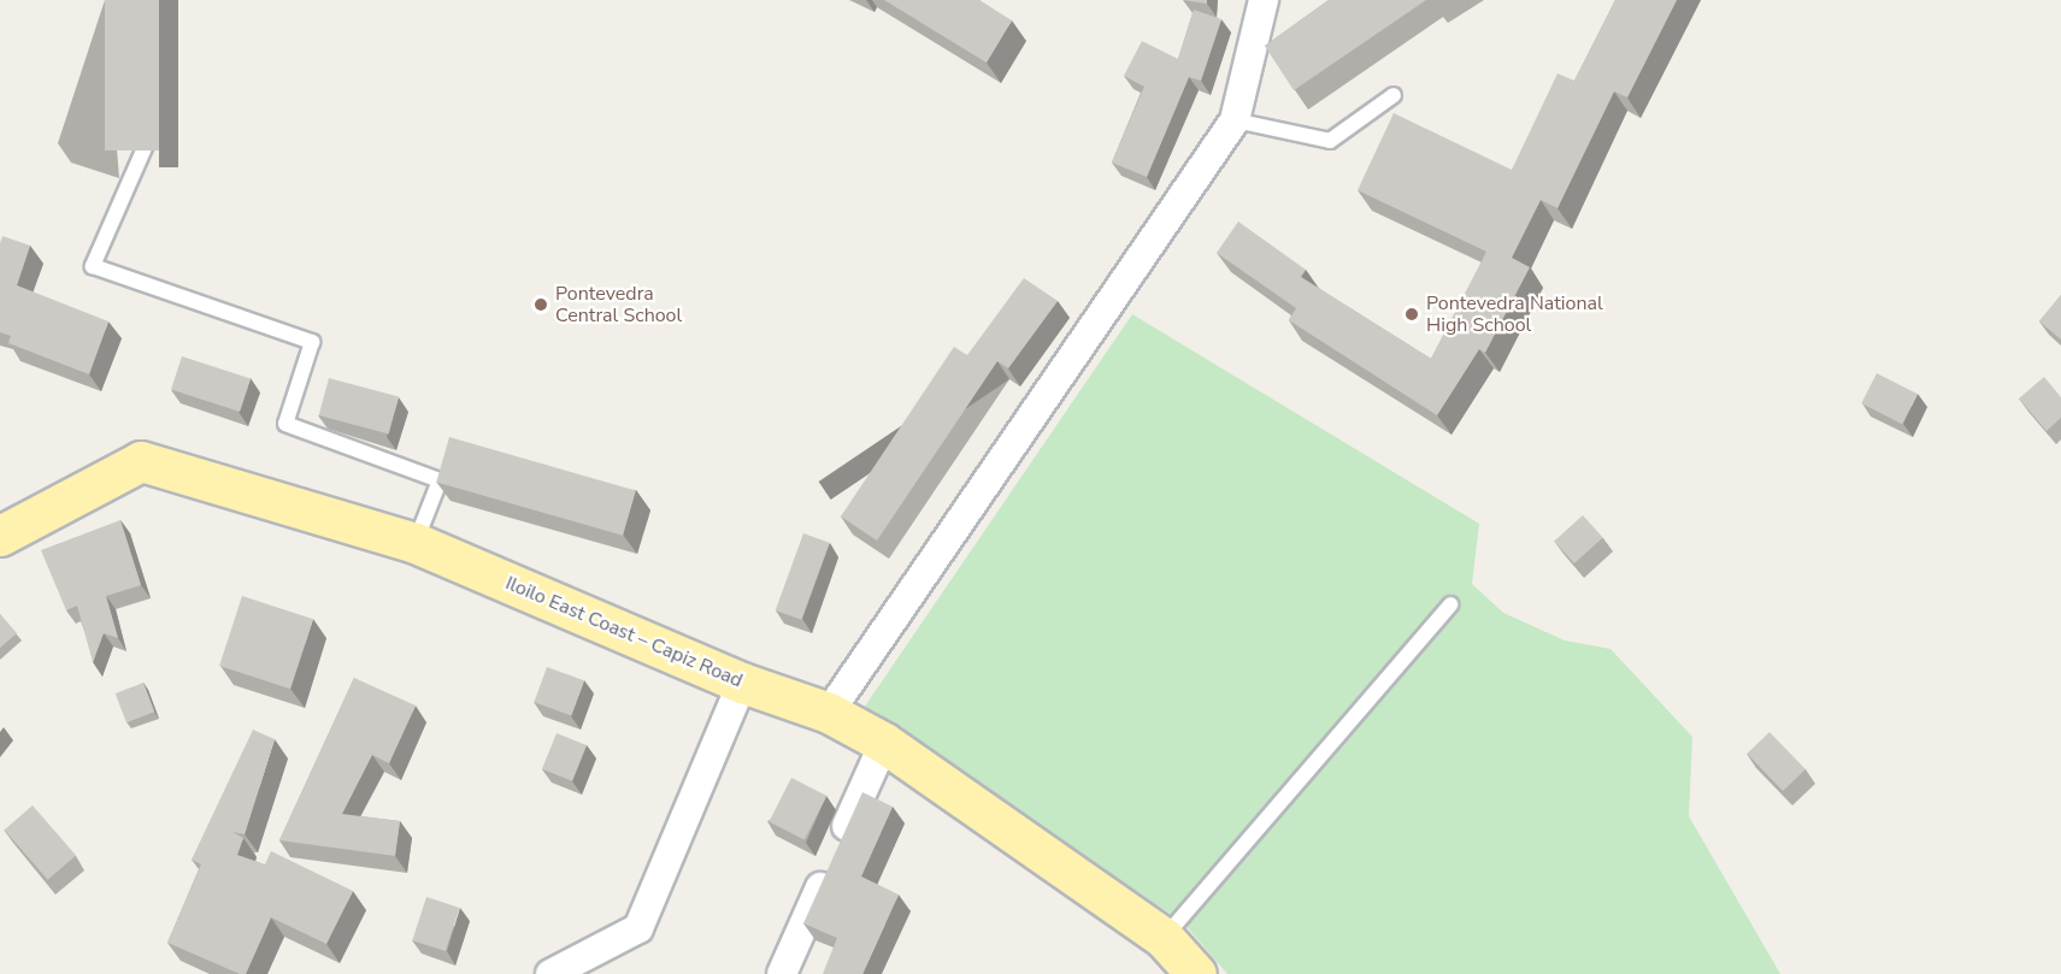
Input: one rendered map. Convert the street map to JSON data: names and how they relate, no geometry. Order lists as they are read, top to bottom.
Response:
{
  "streets": {
    "main road": ["Iloilo East Coast – Capiz Road"]
  },
  "places": ["Pontevedra Central School", "Pontevedra National High School"]
}
